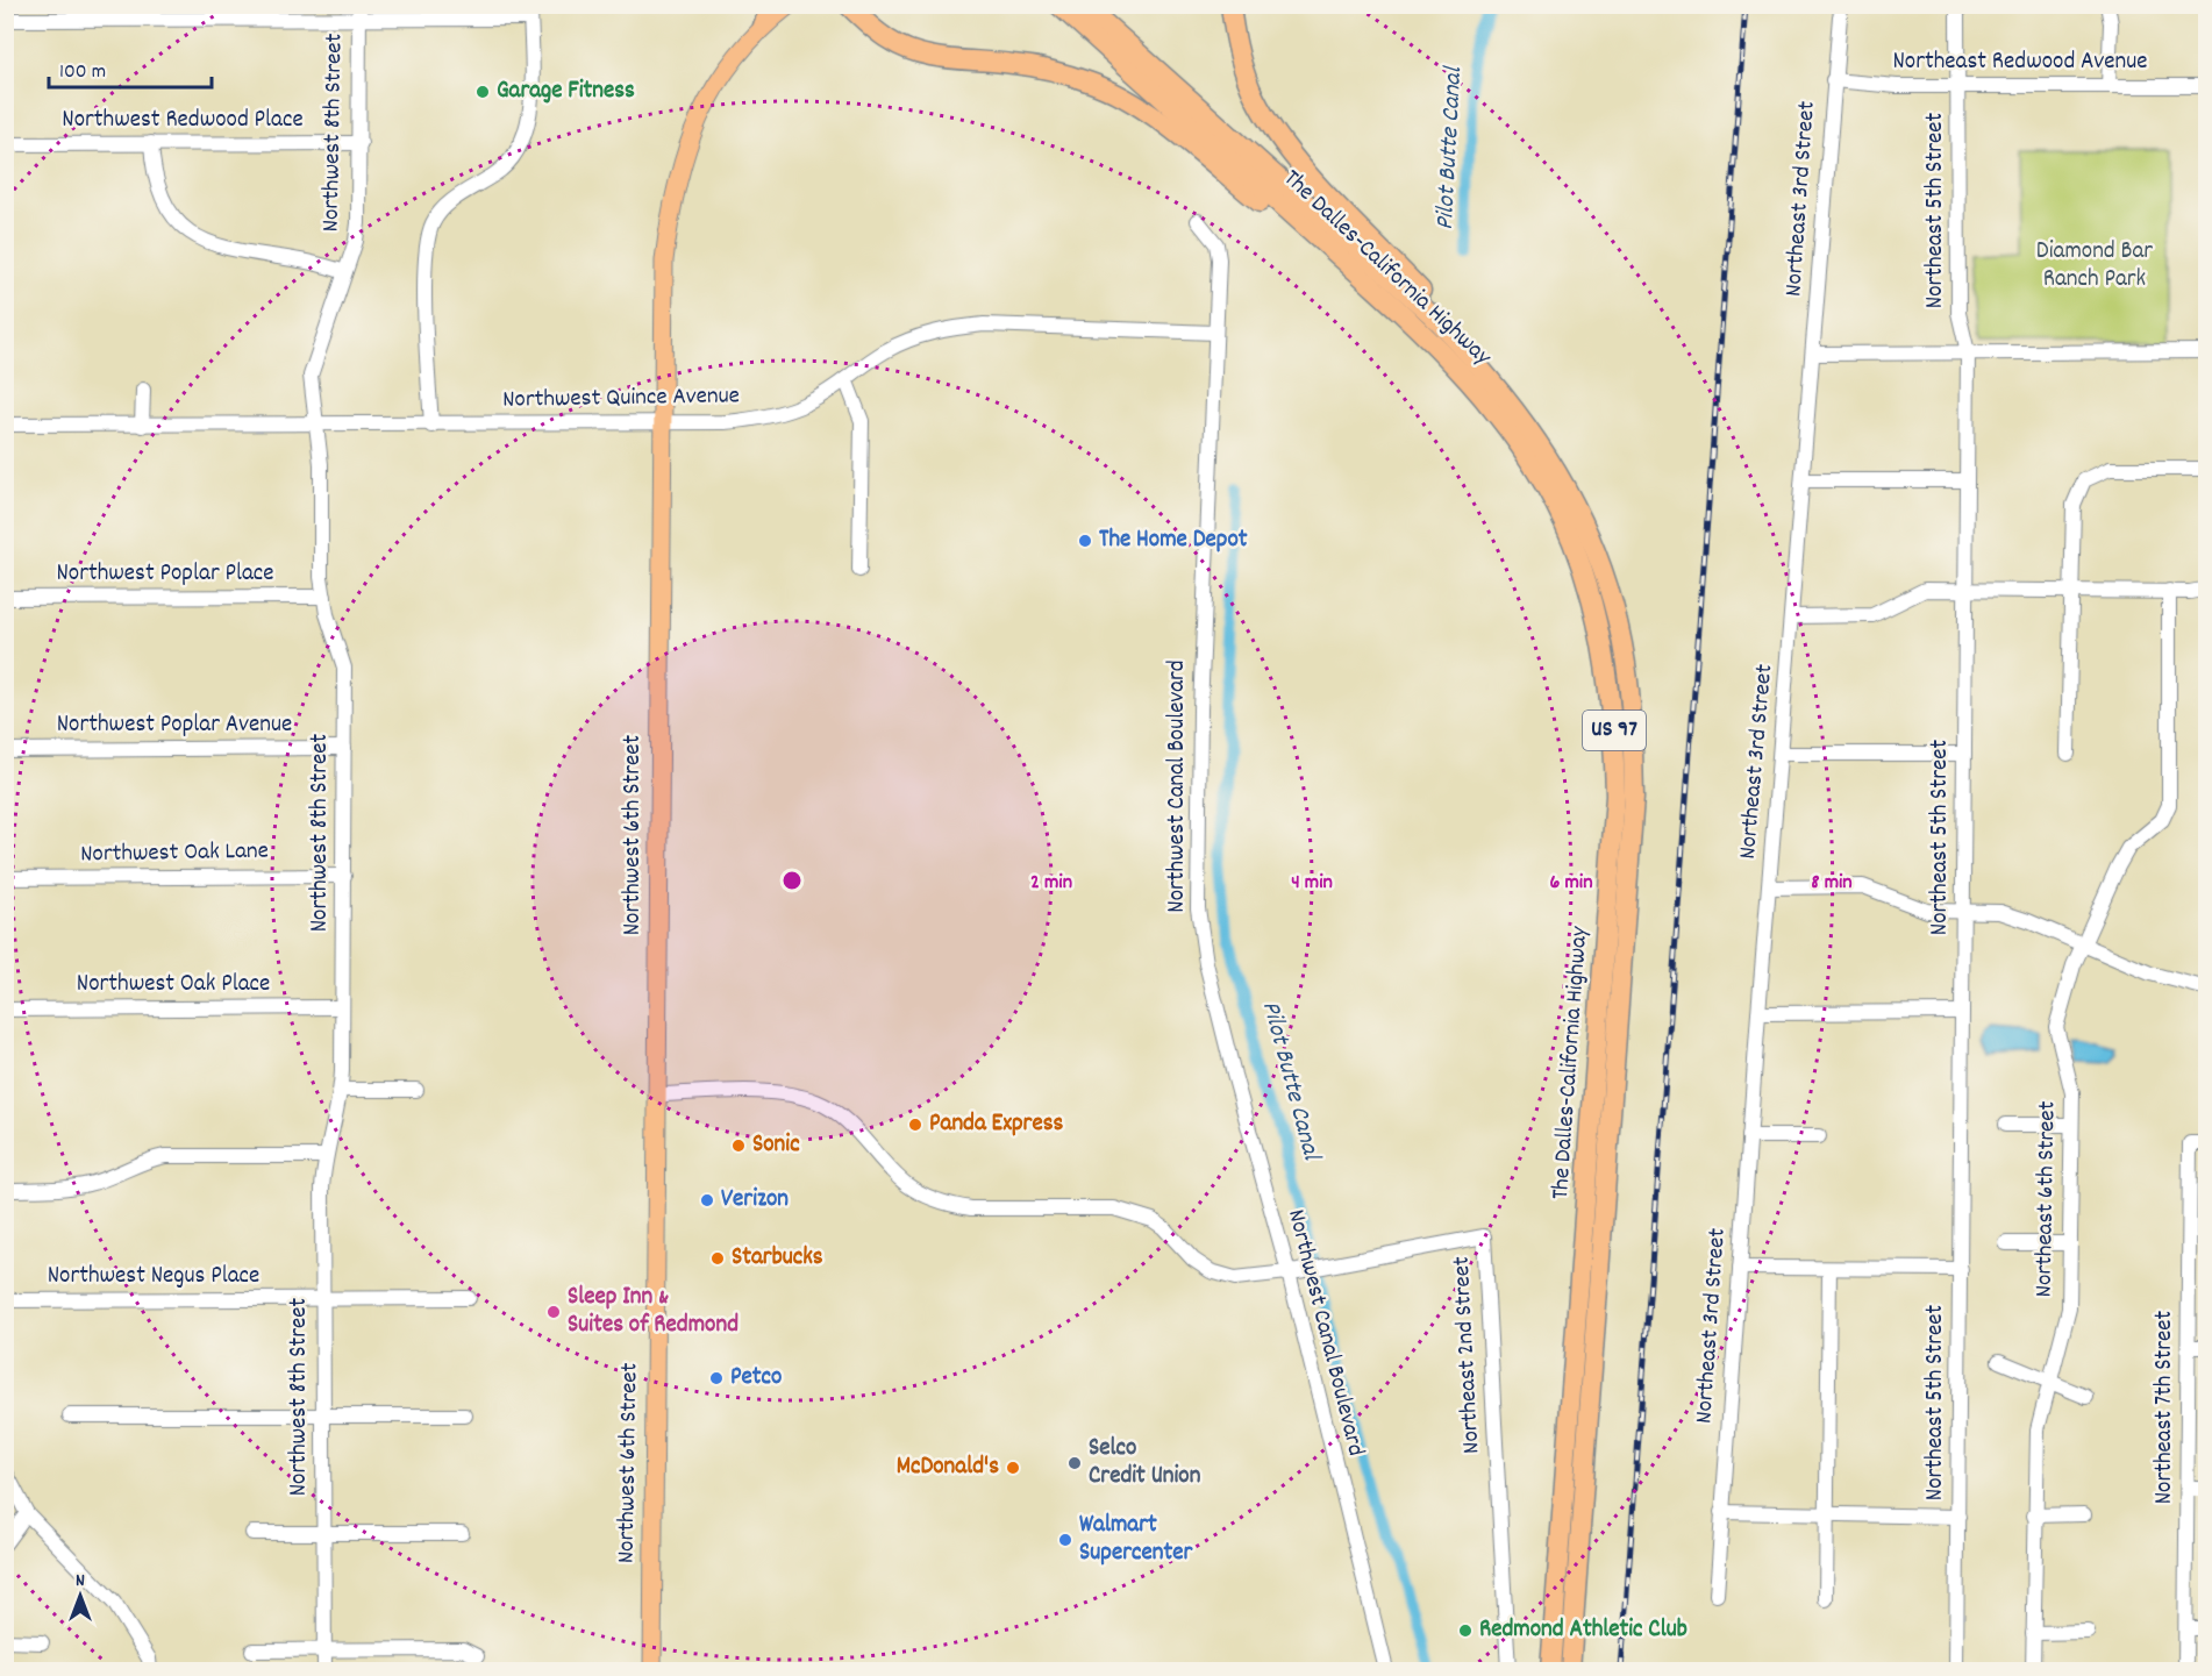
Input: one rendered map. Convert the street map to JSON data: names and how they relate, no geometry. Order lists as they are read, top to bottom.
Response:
{
  "streets": {
    "highway": ["The Dalles-California Highway", "US 97"],
    "main road": ["Northwest 6th Street"],
    "street": [
      "Northeast Redwood Avenue",
      "Northwest Redwood Place",
      "Northwest 8th Street",
      "Northeast 3rd Street",
      "Northeast 5th Street",
      "Northwest Quince Avenue",
      "Northwest Poplar Place",
      "Northwest Poplar Avenue",
      "Northwest Canal Boulevard",
      "Northwest Oak Lane",
      "Northwest Oak Place",
      "Northeast 6th Street",
      "Northwest Negus Place",
      "Northeast 2nd Street",
      "Northeast 7th Street"
    ]
  },
  "crossings": [
    ["Northeast Redwood Avenue", "Northeast 3rd Street"],
    ["Northeast Redwood Avenue", "Northeast 5th Street"],
    ["Northwest Redwood Place", "Northwest 8th Street"],
    ["Northwest 8th Street", "Northwest Quince Avenue"],
    ["Northwest 8th Street", "Northwest Poplar Place"],
    ["Northwest 8th Street", "Northwest Poplar Avenue"],
    ["Northwest 8th Street", "Northwest Oak Lane"],
    ["Northwest 8th Street", "Northwest Oak Place"],
    ["Northwest 8th Street", "Northwest Negus Place"],
    ["Northwest Quince Avenue", "Northwest Canal Boulevard"],
    ["Northwest Quince Avenue", "Northwest 6th Street"],
    ["Northwest Canal Boulevard", "Northeast 2nd Street"],
    ["Northwest 6th Street", "Northeast 2nd Street"]
  ],
  "water": ["Pilot Butte Canal"],
  "parks": ["Diamond Bar Ranch Park"],
  "places": [
    "Garage Fitness",
    "The Home Depot",
    "Panda Express",
    "Sonic",
    "Verizon",
    "Starbucks",
    "Sleep Inn & Suites of Redmond",
    "Petco",
    "Selco Credit Union",
    "McDonald's",
    "Walmart Supercenter",
    "Redmond Athletic Club"
  ],
  "scale_bar": "100 m",
  "north": "top",
  "rings": [
    "2 min",
    "4 min",
    "6 min",
    "8 min"
  ]
}
